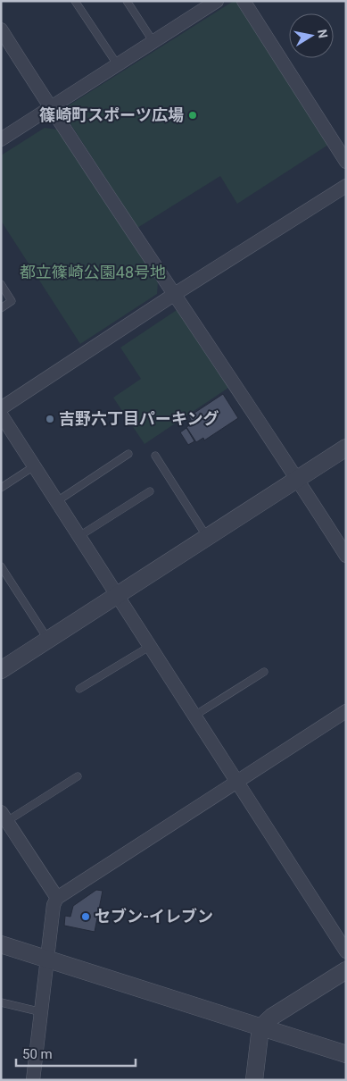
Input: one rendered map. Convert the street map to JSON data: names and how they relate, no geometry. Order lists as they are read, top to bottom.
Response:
{
  "parks": ["都立篠崎公園48号地"],
  "places": ["篠崎町スポーツ広場", "吉野六丁目パーキング", "セブン-イレブン"],
  "scale_bar": "50 m",
  "north": "right"
}
